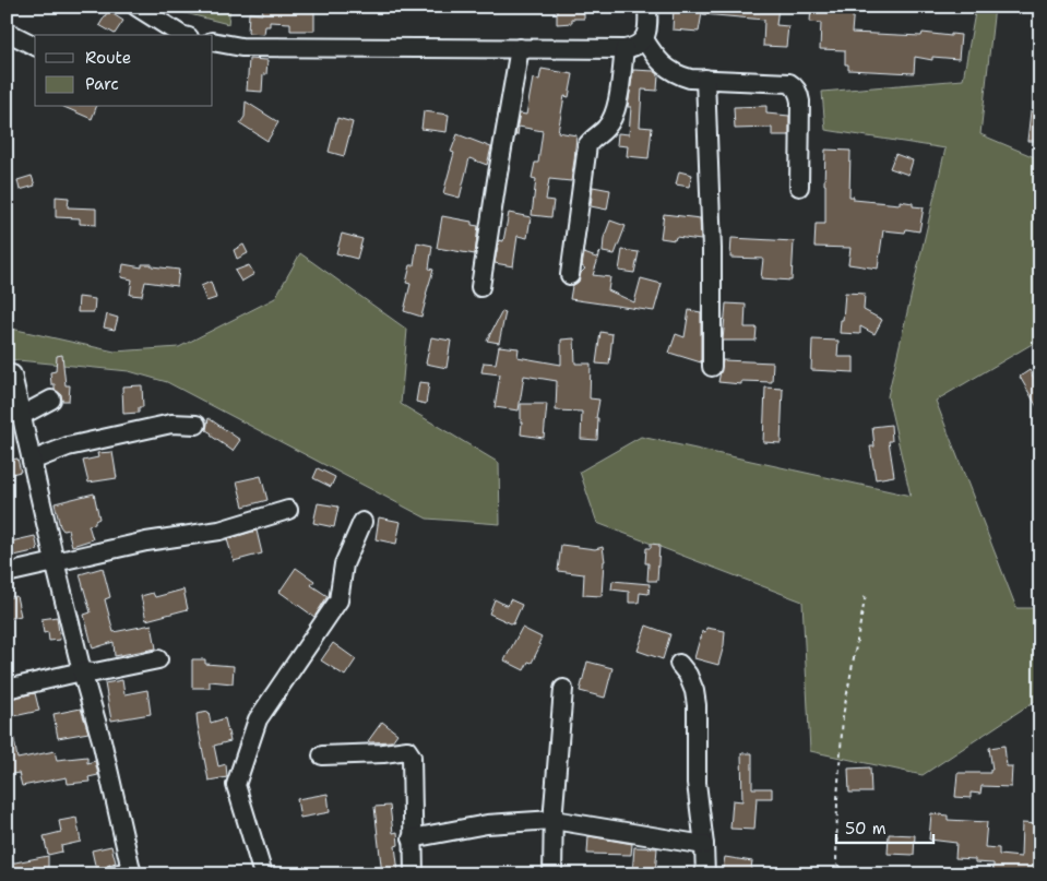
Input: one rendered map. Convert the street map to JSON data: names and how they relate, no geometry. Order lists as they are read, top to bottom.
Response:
{
  "legend": ["Route", "Parc"],
  "scale_bar": "50 m"
}
